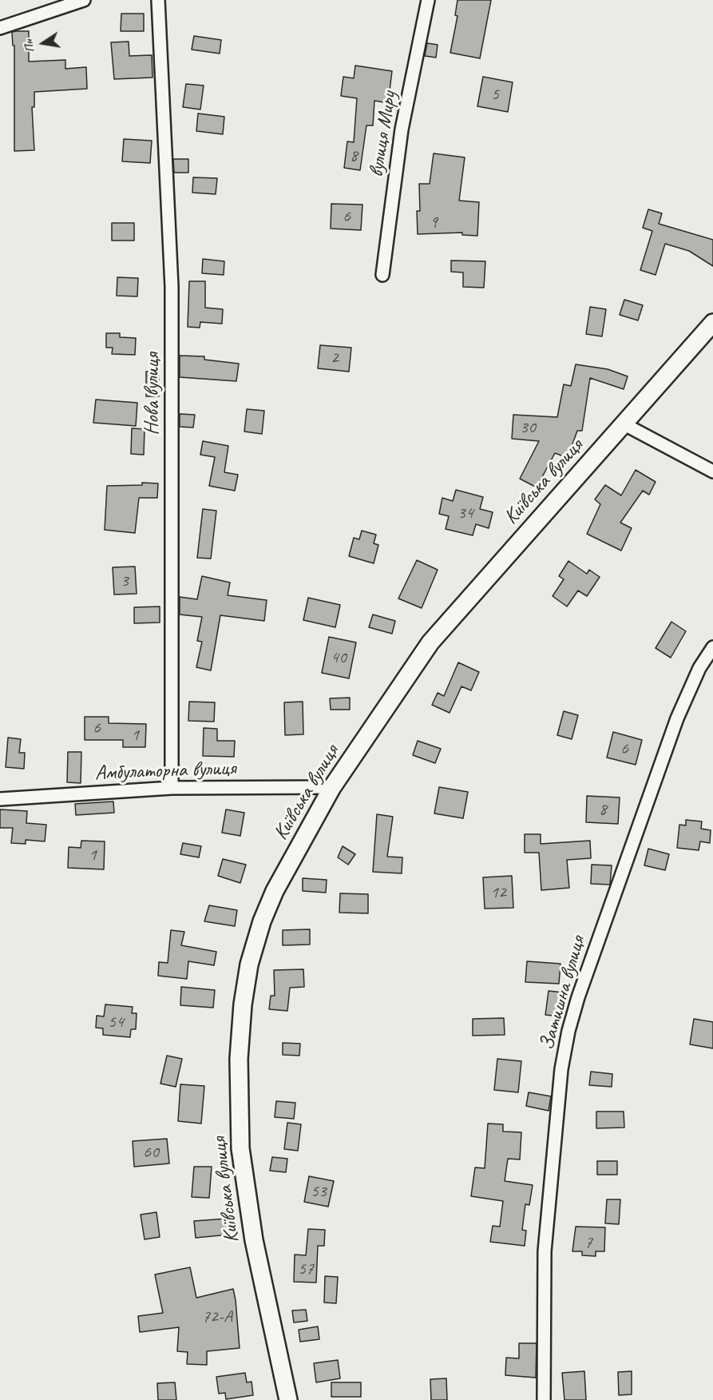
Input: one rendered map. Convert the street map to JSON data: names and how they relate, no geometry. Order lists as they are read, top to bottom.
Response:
{
  "streets": {
    "street": [
      "вулиця Миру",
      "Нова вулиця",
      "Київська вулиця",
      "Амбулаторна вулиця",
      "Затишна вулиця"
    ]
  },
  "crossings": [
    ["Нова вулиця", "Амбулаторна вулиця"],
    ["Київська вулиця", "Амбулаторна вулиця"]
  ],
  "house_numbers": [
    "5",
    "8",
    "6",
    "9",
    "2",
    "30",
    "34",
    "3",
    "40",
    "6",
    "1",
    "6",
    "8",
    "1",
    "12",
    "54",
    "60",
    "53",
    "7",
    "57",
    "72-А"
  ],
  "north": "left"
}
